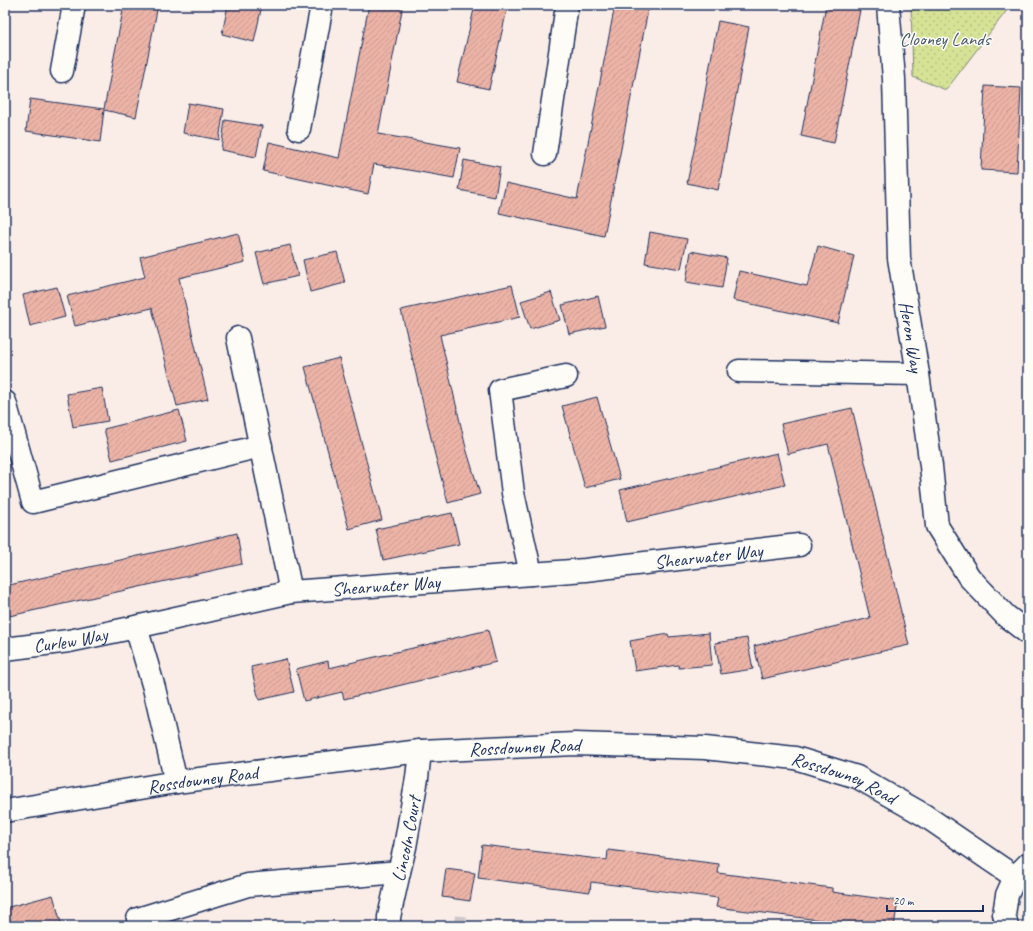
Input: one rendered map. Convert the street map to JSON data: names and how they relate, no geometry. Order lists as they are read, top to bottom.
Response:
{
  "streets": {
    "street": [
      "Heron Way",
      "Shearwater Way",
      "Curlew Way",
      "Rossdowney Road",
      "Lincoln Court"
    ]
  },
  "crossings": [
    ["Shearwater Way", "Curlew Way"],
    ["Rossdowney Road", "Lincoln Court"]
  ],
  "parks": ["Clooney Lands"],
  "scale_bar": "20 m"
}
